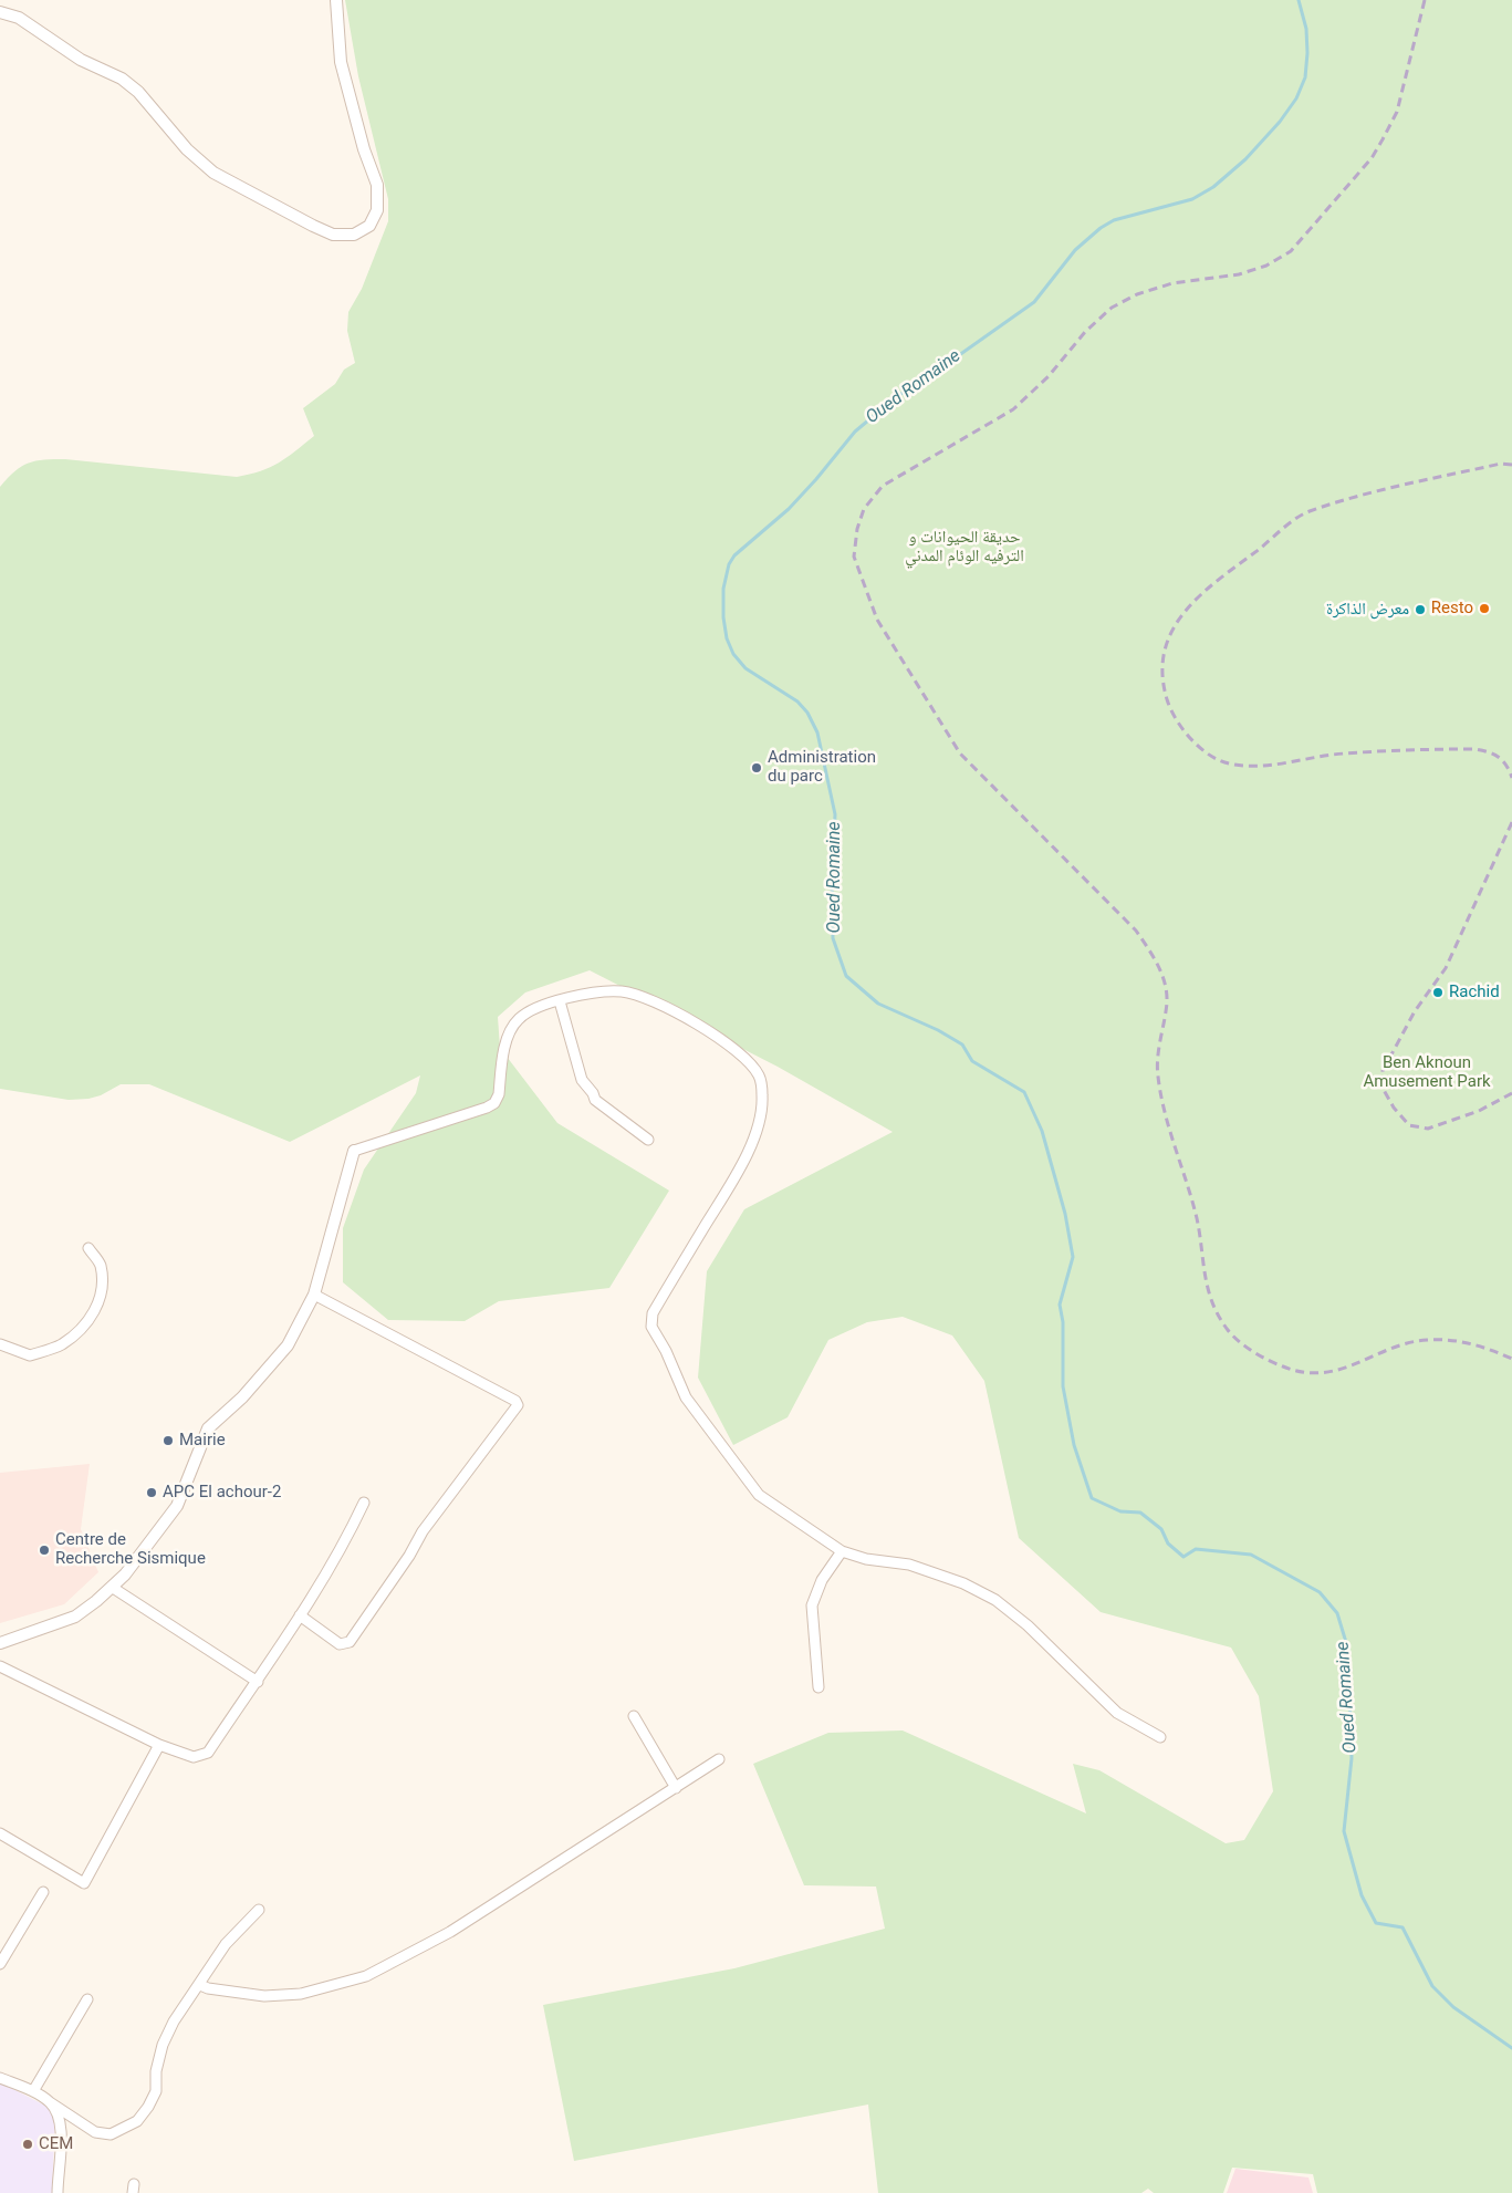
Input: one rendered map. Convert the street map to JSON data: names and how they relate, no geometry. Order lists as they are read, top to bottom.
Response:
{
  "water": ["Oued Romaine"],
  "parks": ["حديقة الحيوانات و الترفيه الوئام المدني", "Ben Aknoun Amusement Park"],
  "places": [
    "Resto",
    "معرض الذاكرة",
    "Administration du parc",
    "Rachid",
    "Mairie",
    "APC El achour-2",
    "Centre de Recherche Sismique",
    "CEM"
  ]
}
